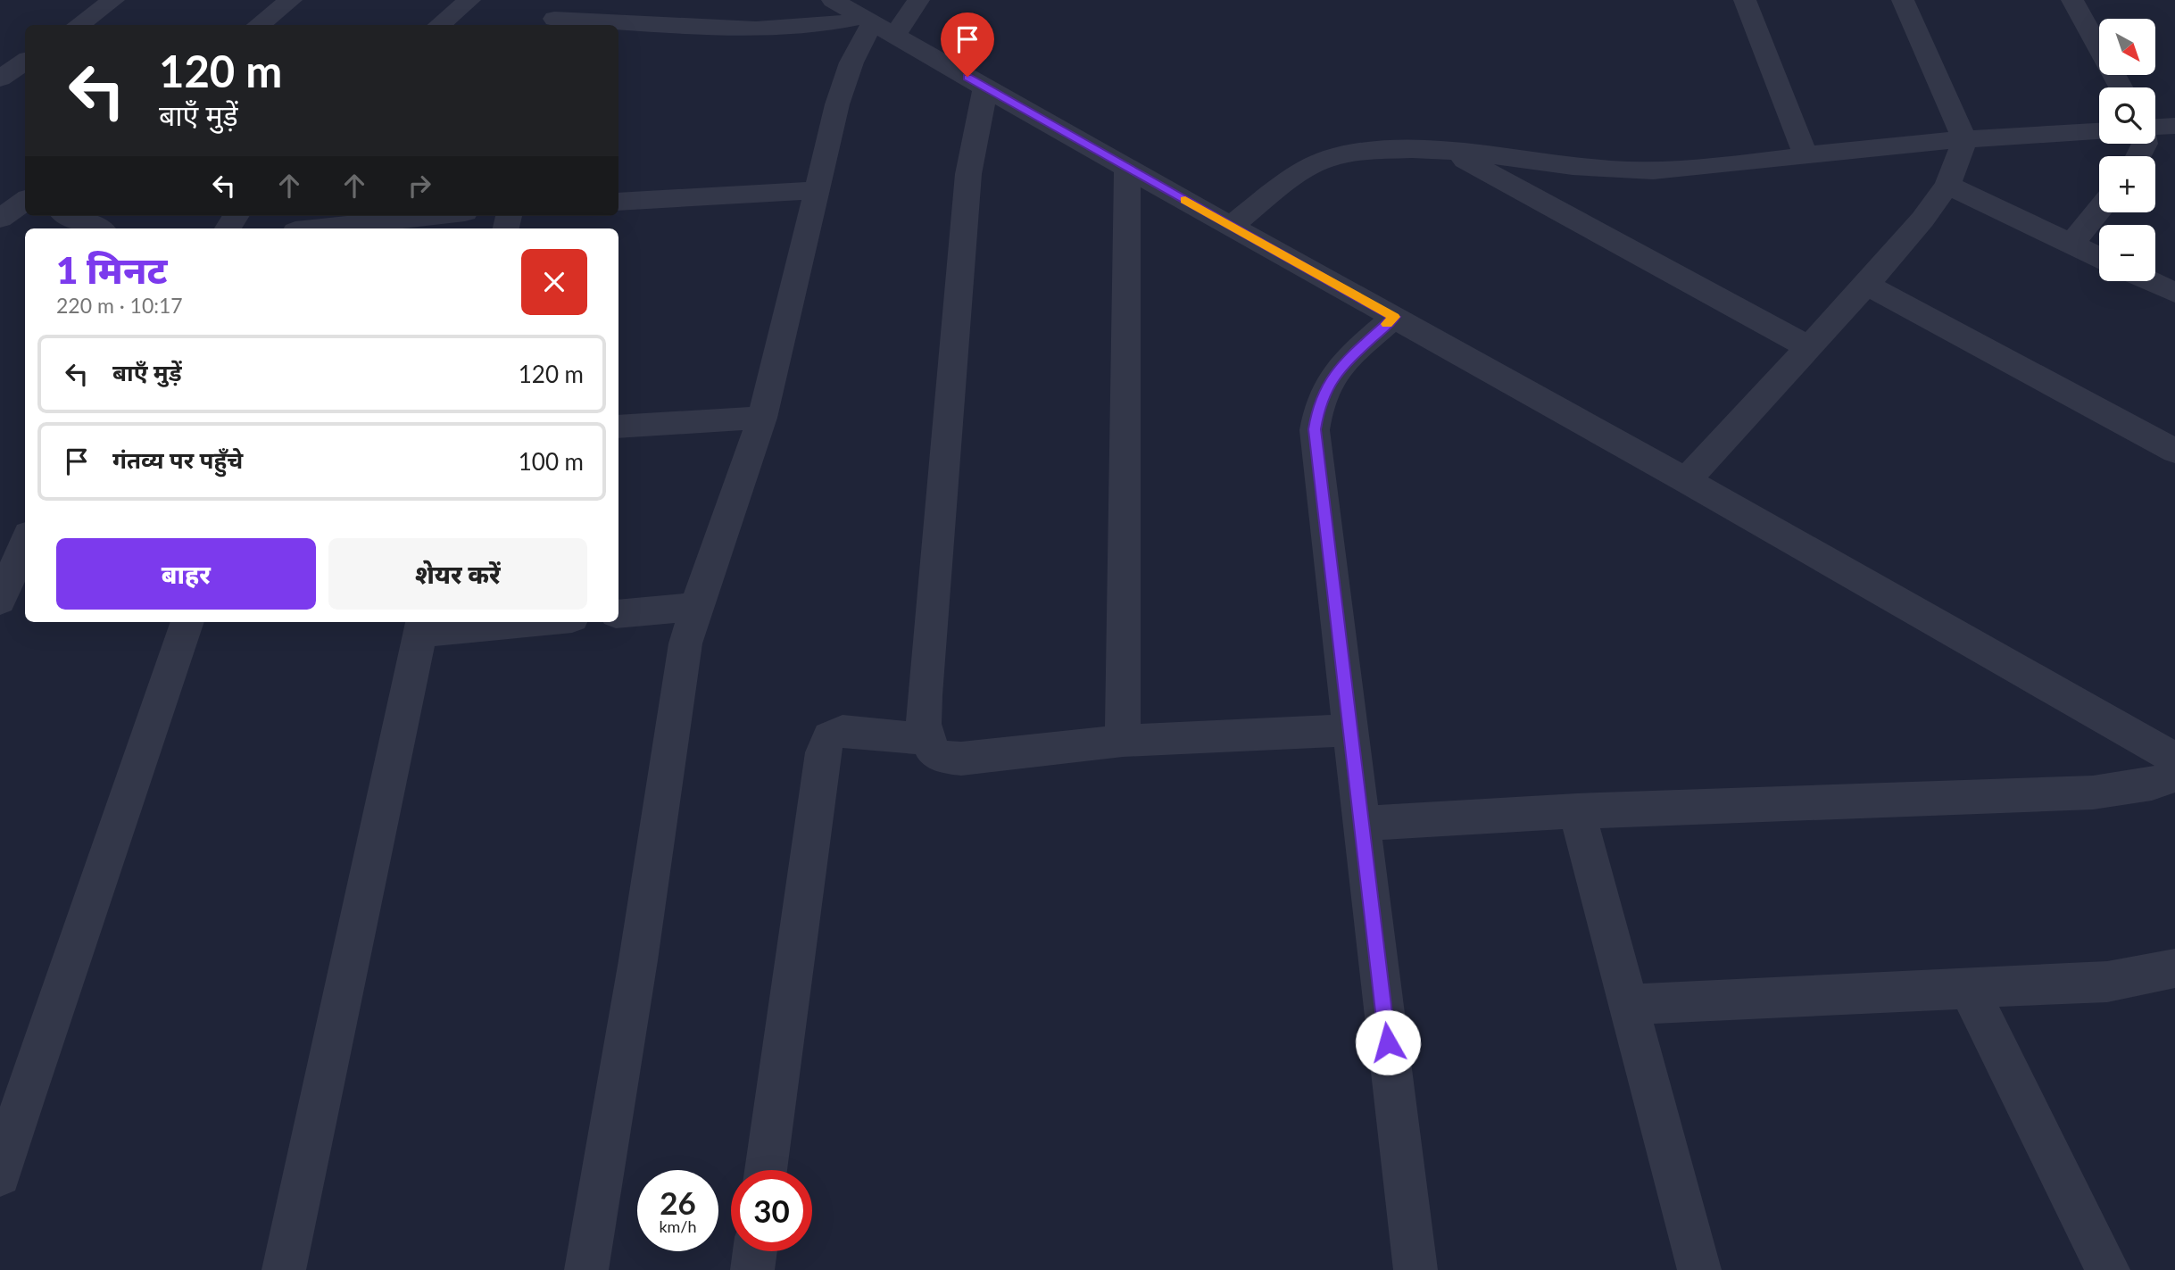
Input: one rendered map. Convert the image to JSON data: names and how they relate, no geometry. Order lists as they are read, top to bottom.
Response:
{
  "north": "bottom right",
  "page": {
    "map_buttons": ["+", "−"],
    "turn": ["120 m", "बाएँ मुड़ें"],
    "heading": ["1 मिनट", "220 m · 10:17"],
    "list": [
      {
        "name": "बाएँ मुड़ें",
        "value": "120 m"
      },
      {
        "name": "गंतव्य पर पहुँचे",
        "value": "100 m"
      }
    ],
    "buttons": ["बाहर", "शेयर करें"],
    "speed": "26 km/h",
    "limit": "30"
  }
}
